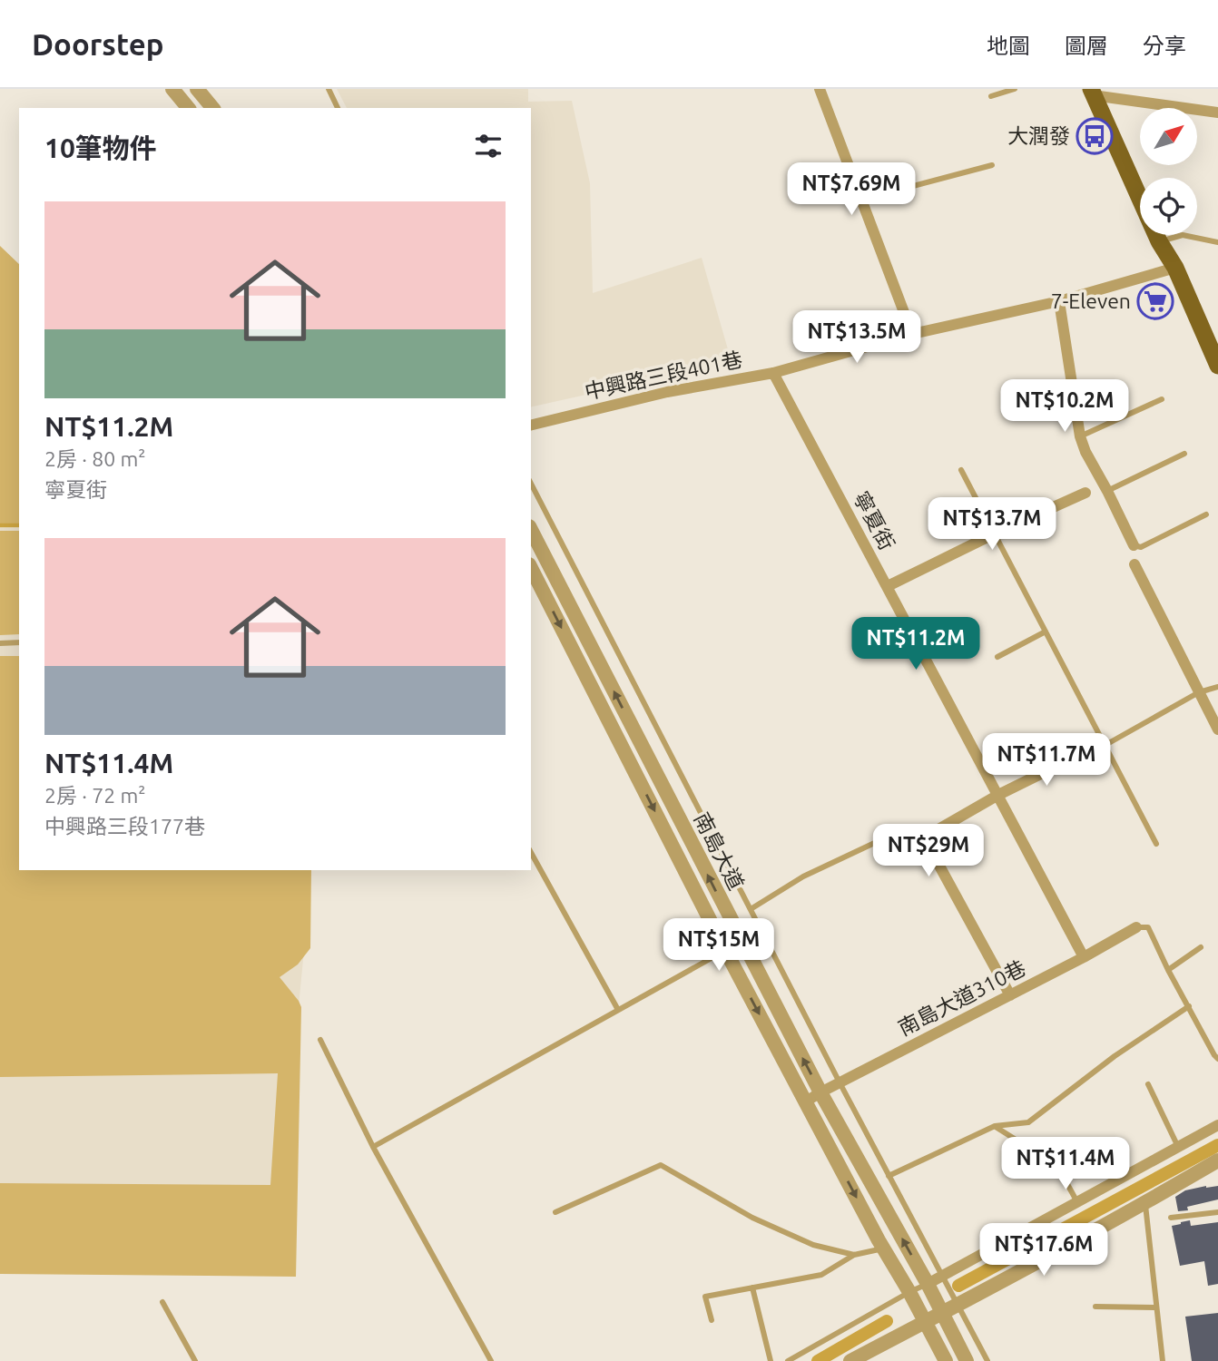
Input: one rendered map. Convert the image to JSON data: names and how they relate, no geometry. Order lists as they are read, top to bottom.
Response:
{
  "streets": {
    "street": [
      "中興路三段401巷",
      "寧夏街",
      "南島大道",
      "南島大道310巷"
    ]
  },
  "crossings": [
    ["中興路三段401巷", "寧夏街"],
    ["寧夏街", "南島大道310巷"],
    ["南島大道", "南島大道310巷"]
  ],
  "places": {
    "bus stop": ["大潤發"],
    "supermarket": ["7-Eleven"]
  },
  "north": "top right",
  "page": {
    "header": "Doorstep",
    "nav": ["地圖", "圖層", "分享"],
    "heading": "10筆物件",
    "price": [
      "NT$7.69M",
      "NT$13.5M",
      "NT$10.2M",
      "NT$13.7M",
      "NT$11.2M",
      "NT$11.7M",
      "NT$29M",
      "NT$15M",
      "NT$11.4M",
      "NT$17.6M"
    ],
    "list": [
      {
        "name": "NT$11.2M",
        "note": "2房 · 80 m² · 寧夏街"
      },
      {
        "name": "NT$11.4M",
        "note": "2房 · 72 m² · 中興路三段177巷"
      }
    ]
  }
}
